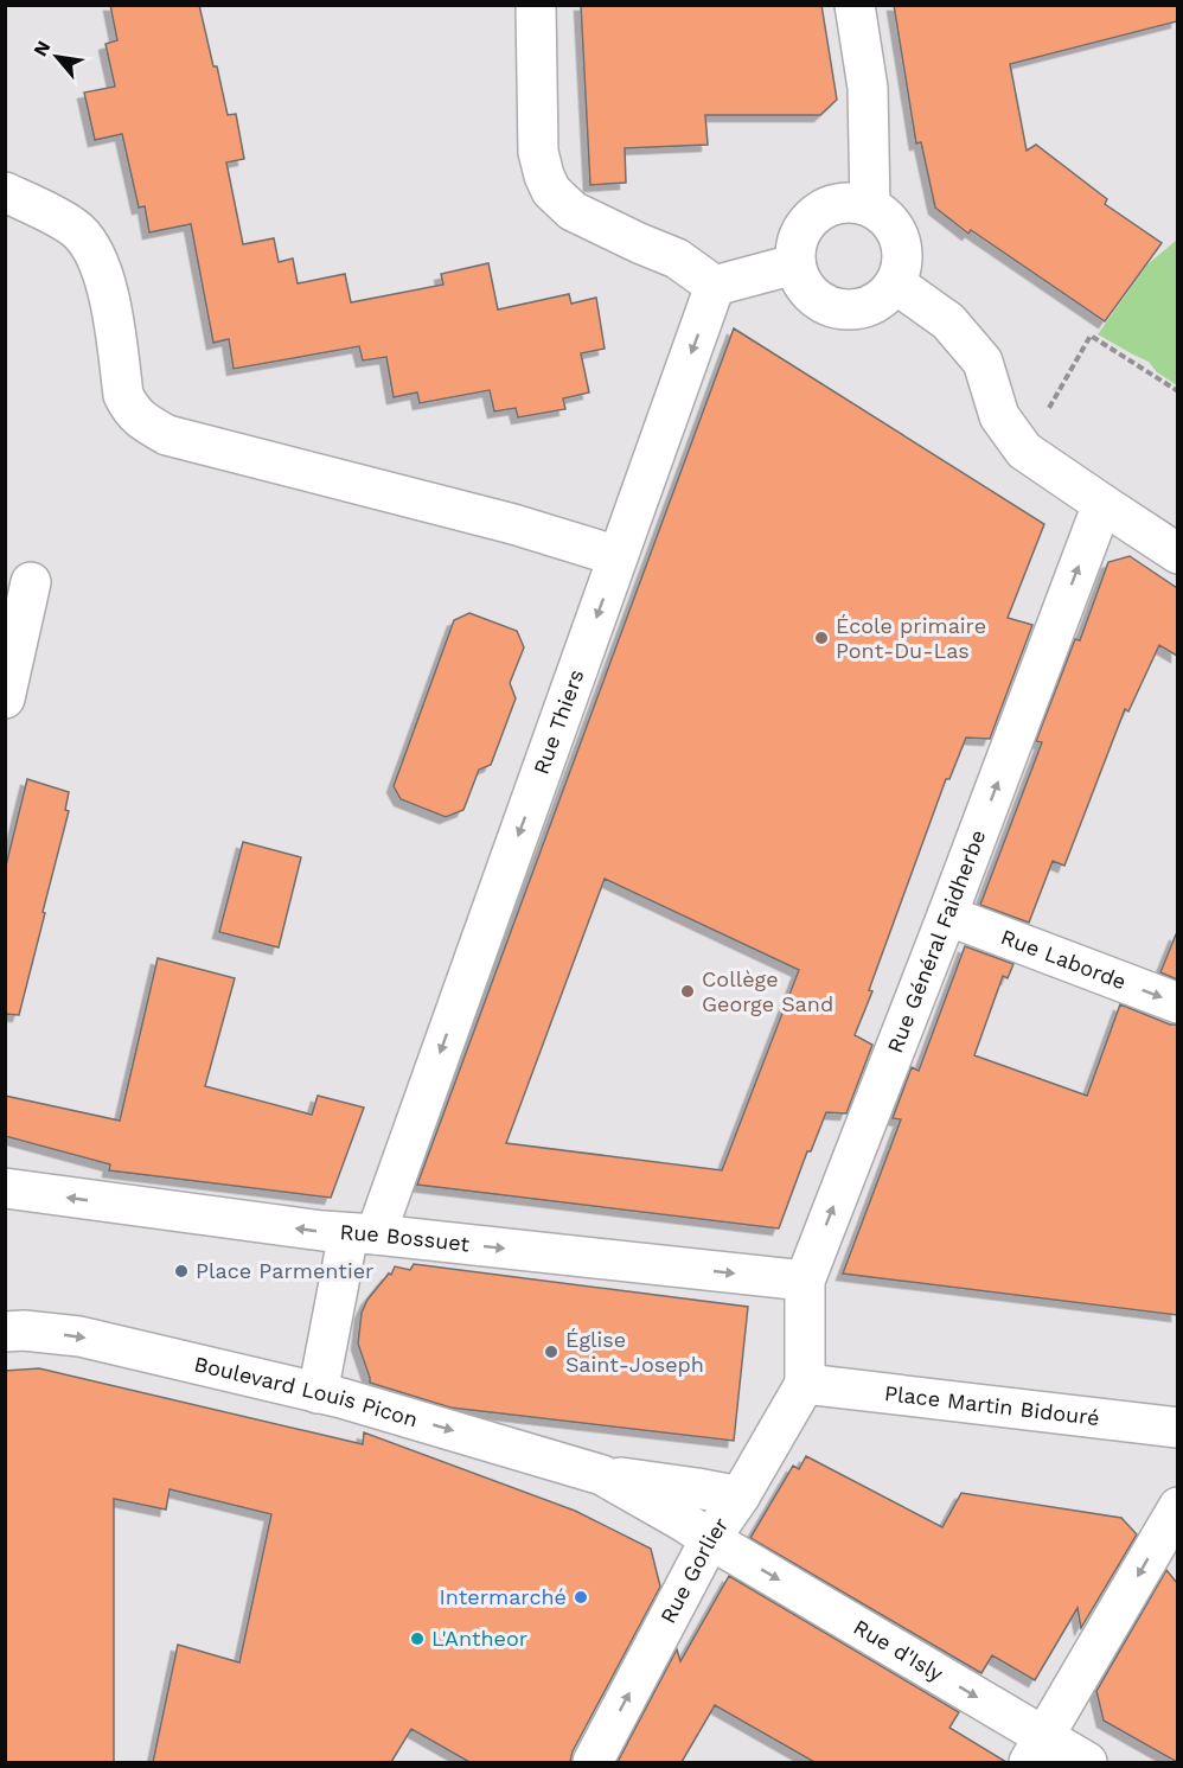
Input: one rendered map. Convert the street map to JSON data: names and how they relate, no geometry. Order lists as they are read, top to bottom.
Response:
{
  "streets": {
    "street": [
      "Rue Thiers",
      "Rue Général Faidherbe",
      "Rue Laborde",
      "Rue Bossuet",
      "Boulevard Louis Picon",
      "Place Martin Bidouré",
      "Rue Gorlier",
      "Rue d'Isly"
    ]
  },
  "crossings": [
    ["Rue Thiers", "Rue Bossuet"],
    ["Rue Général Faidherbe", "Rue Laborde"],
    ["Rue Général Faidherbe", "Rue Bossuet"],
    ["Rue Général Faidherbe", "Place Martin Bidouré"],
    ["Rue Général Faidherbe", "Rue Gorlier"],
    ["Boulevard Louis Picon", "Rue Gorlier"],
    ["Boulevard Louis Picon", "Rue d'Isly"],
    ["Place Martin Bidouré", "Rue Gorlier"],
    ["Rue Gorlier", "Rue d'Isly"]
  ],
  "one_way": [
    "Rue Thiers",
    "Rue Général Faidherbe",
    "Rue Laborde",
    "Boulevard Louis Picon",
    "Rue Gorlier",
    "Rue d'Isly"
  ],
  "places": [
    "École primaire Pont-Du-Las",
    "Collège George Sand",
    "Place Parmentier",
    "Église Saint-Joseph",
    "Intermarché",
    "L'Antheor"
  ],
  "north": "top left"
}
